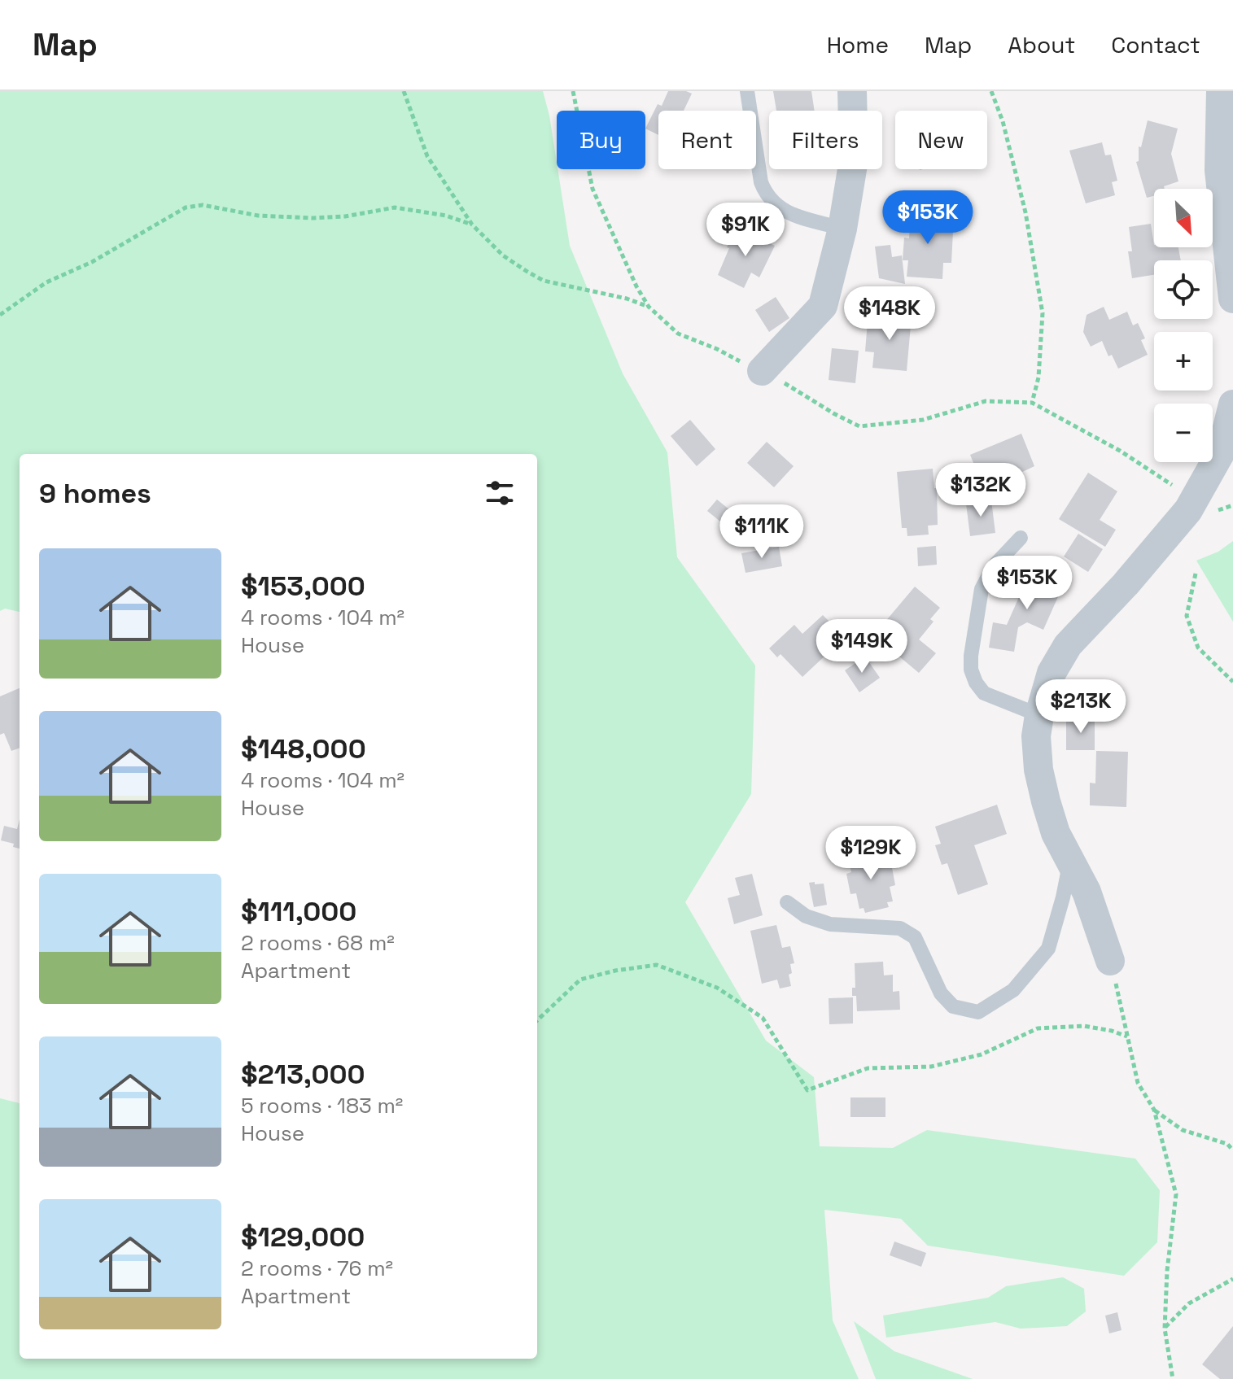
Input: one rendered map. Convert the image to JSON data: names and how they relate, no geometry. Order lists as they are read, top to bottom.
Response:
{
  "north": "bottom right",
  "page": {
    "header": "Map",
    "nav": [
      "Home",
      "Map",
      "About",
      "Contact"
    ],
    "chip": [
      "Buy",
      "Rent",
      "Filters",
      "New"
    ],
    "map_buttons": ["+", "−"],
    "price": [
      "$153K",
      "$91K",
      "$148K",
      "$132K",
      "$111K",
      "$153K",
      "$149K",
      "$213K",
      "$129K"
    ],
    "heading": "9 homes",
    "list": [
      {
        "name": "$153,000",
        "note": "4 rooms · 104 m² · House"
      },
      {
        "name": "$148,000",
        "note": "4 rooms · 104 m² · House"
      },
      {
        "name": "$111,000",
        "note": "2 rooms · 68 m² · Apartment"
      },
      {
        "name": "$213,000",
        "note": "5 rooms · 183 m² · House"
      },
      {
        "name": "$129,000",
        "note": "2 rooms · 76 m² · Apartment"
      }
    ]
  }
}
